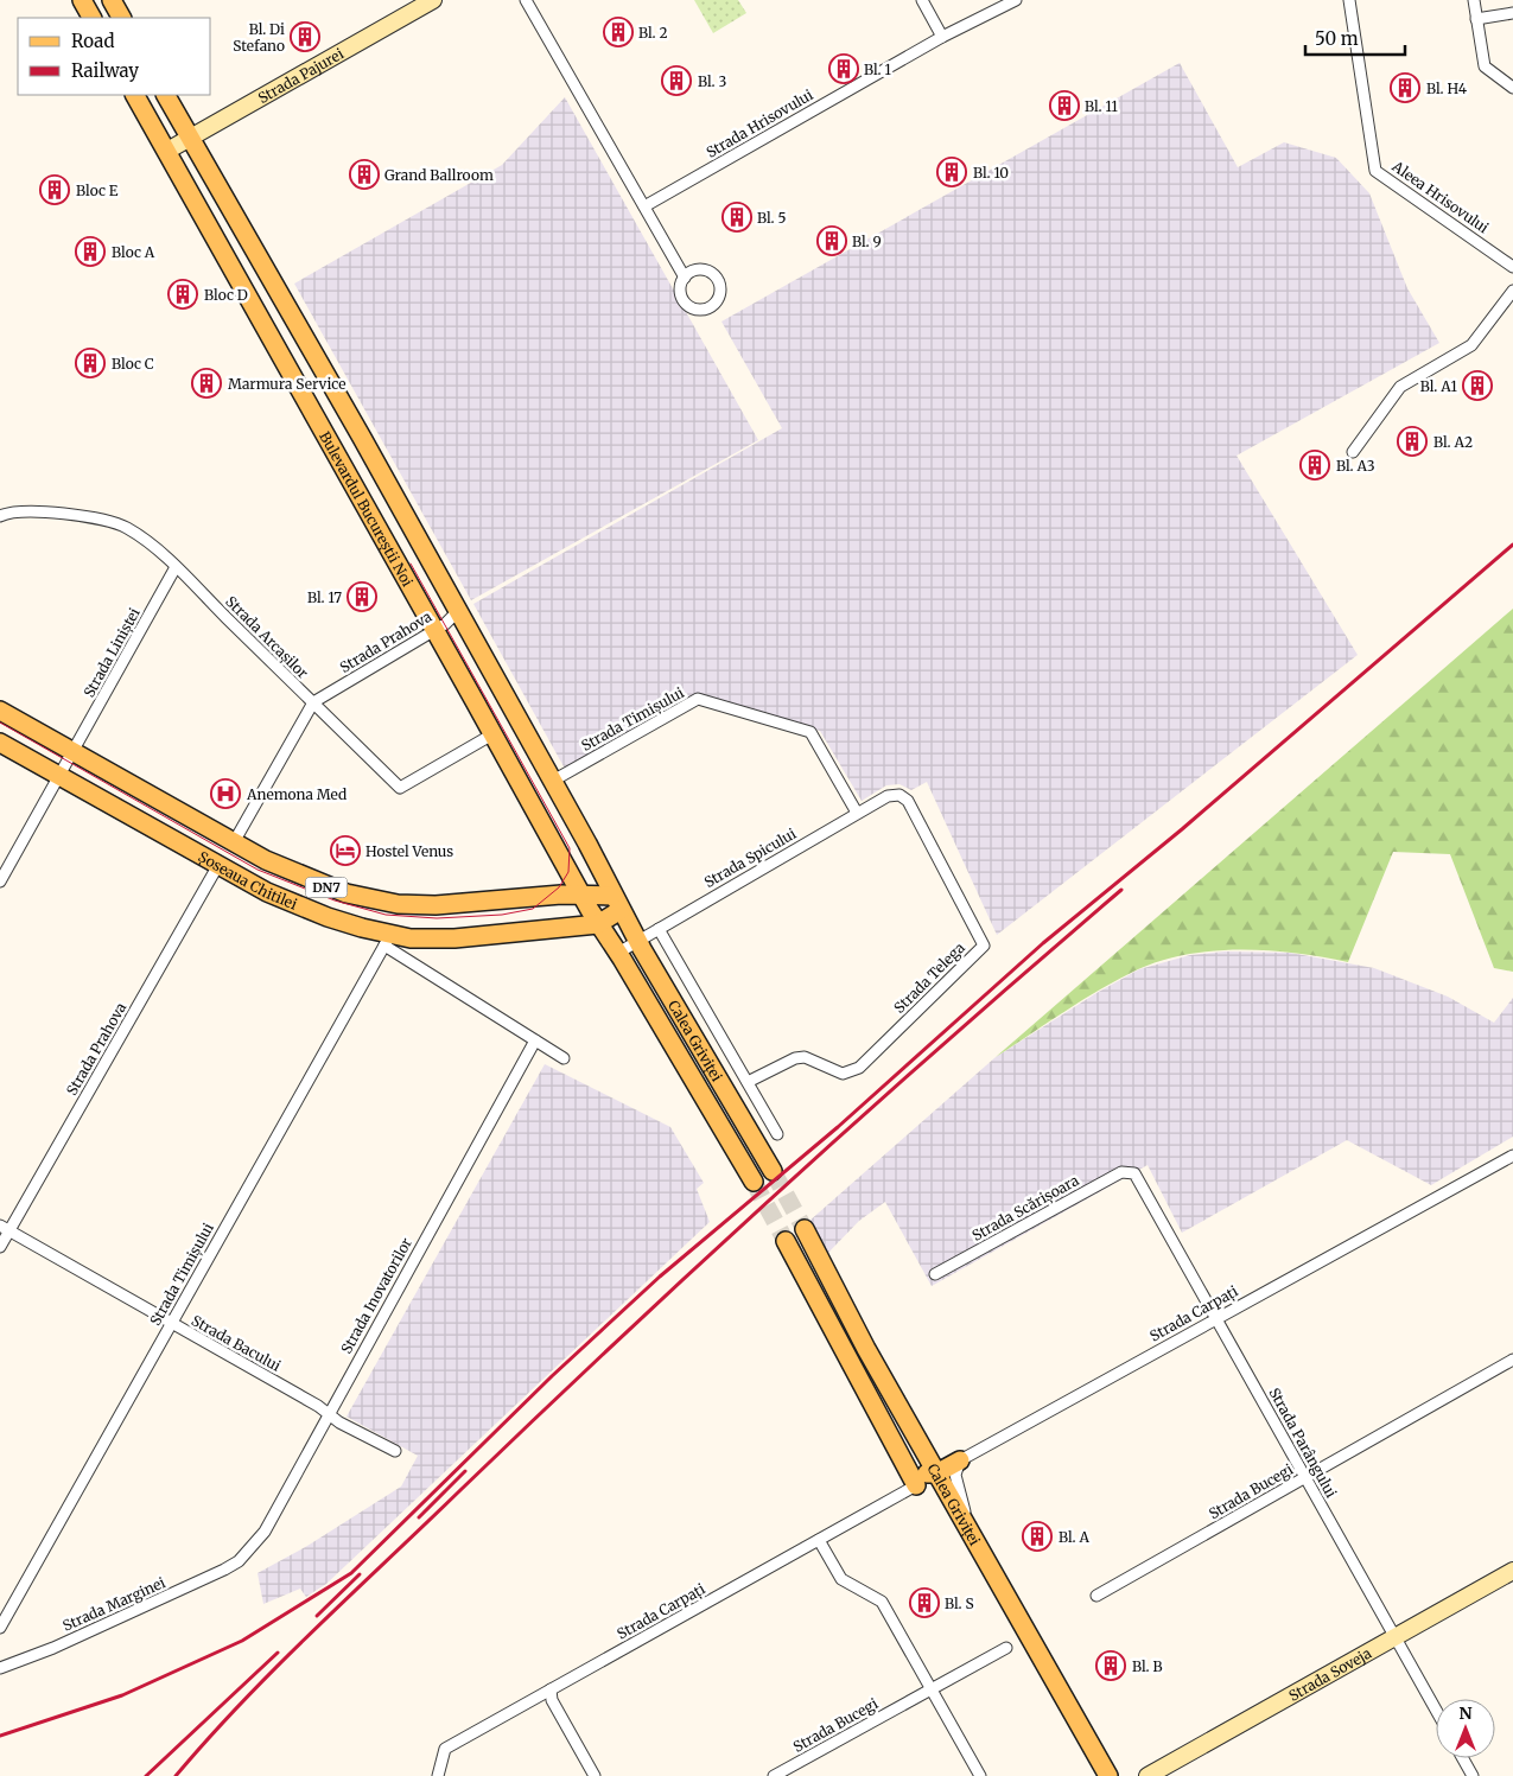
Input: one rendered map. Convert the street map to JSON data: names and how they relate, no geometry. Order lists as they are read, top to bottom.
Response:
{
  "streets": {
    "main road": [
      "Bulevardul Bucureștii Noi",
      "Șoseaua Chitilei",
      "DN7",
      "Calea Griviței"
    ],
    "street": [
      "Strada Pajurei",
      "Strada Hrisovului",
      "Aleea Hrisovului",
      "Strada Arcașilor",
      "Strada Prahova",
      "Strada Liniștei",
      "Strada Timișului",
      "Strada Spicului",
      "Strada Telega",
      "Strada Scărișoara",
      "Strada Inovatorilor",
      "Strada Carpați",
      "Strada Bacului",
      "Strada Parângului",
      "Strada Bucegi",
      "Strada Marginei",
      "Strada Soveja"
    ]
  },
  "crossings": [
    ["Strada Pajurei", "Bulevardul Bucureștii Noi"],
    ["Bulevardul Bucureștii Noi", "Strada Arcașilor"],
    ["Bulevardul Bucureștii Noi", "Strada Prahova"],
    ["Bulevardul Bucureștii Noi", "Strada Timișului"],
    ["Bulevardul Bucureștii Noi", "Șoseaua Chitilei"],
    ["Bulevardul Bucureștii Noi", "Calea Griviței"],
    ["Strada Arcașilor", "Strada Prahova"],
    ["Strada Arcașilor", "Strada Liniștei"],
    ["Strada Prahova", "Șoseaua Chitilei"],
    ["Strada Prahova", "Strada Bacului"],
    ["Strada Liniștei", "Șoseaua Chitilei"],
    ["Strada Timișului", "Strada Spicului"],
    ["Strada Timișului", "Șoseaua Chitilei"],
    ["Strada Timișului", "Strada Bacului"],
    ["Strada Spicului", "Strada Telega"],
    ["Strada Spicului", "Calea Griviței"],
    ["Șoseaua Chitilei", "Calea Griviței"],
    ["Șoseaua Chitilei", "Strada Inovatorilor"],
    ["Calea Griviței", "Strada Carpați"],
    ["Strada Scărișoara", "Strada Parângului"],
    ["Strada Inovatorilor", "Strada Bacului"],
    ["Strada Inovatorilor", "Strada Marginei"],
    ["Strada Carpați", "Strada Parângului"],
    ["Strada Parângului", "Strada Bucegi"],
    ["Strada Parângului", "Strada Soveja"]
  ],
  "places": {
    "building": [
      "Bl. 2",
      "Bl. Di Stefano",
      "Bl. 1",
      "Bl. 3",
      "Bl. H4",
      "Bl. 11",
      "Bl. 10",
      "Grand Ballroom",
      "Bloc E",
      "Bl. 5",
      "Bl. 9",
      "Bloc A",
      "Bloc D",
      "Bloc C",
      "Marmura Service",
      "Bl. A1",
      "Bl. A2",
      "Bl. A3",
      "Bl. 17",
      "Bl. A",
      "Bl. S",
      "Bl. B"
    ],
    "hospital": ["Anemona Med"],
    "hotel": ["Hostel Venus"]
  },
  "legend": ["Road", "Railway"],
  "scale_bar": "50 m",
  "north": "top"
}
